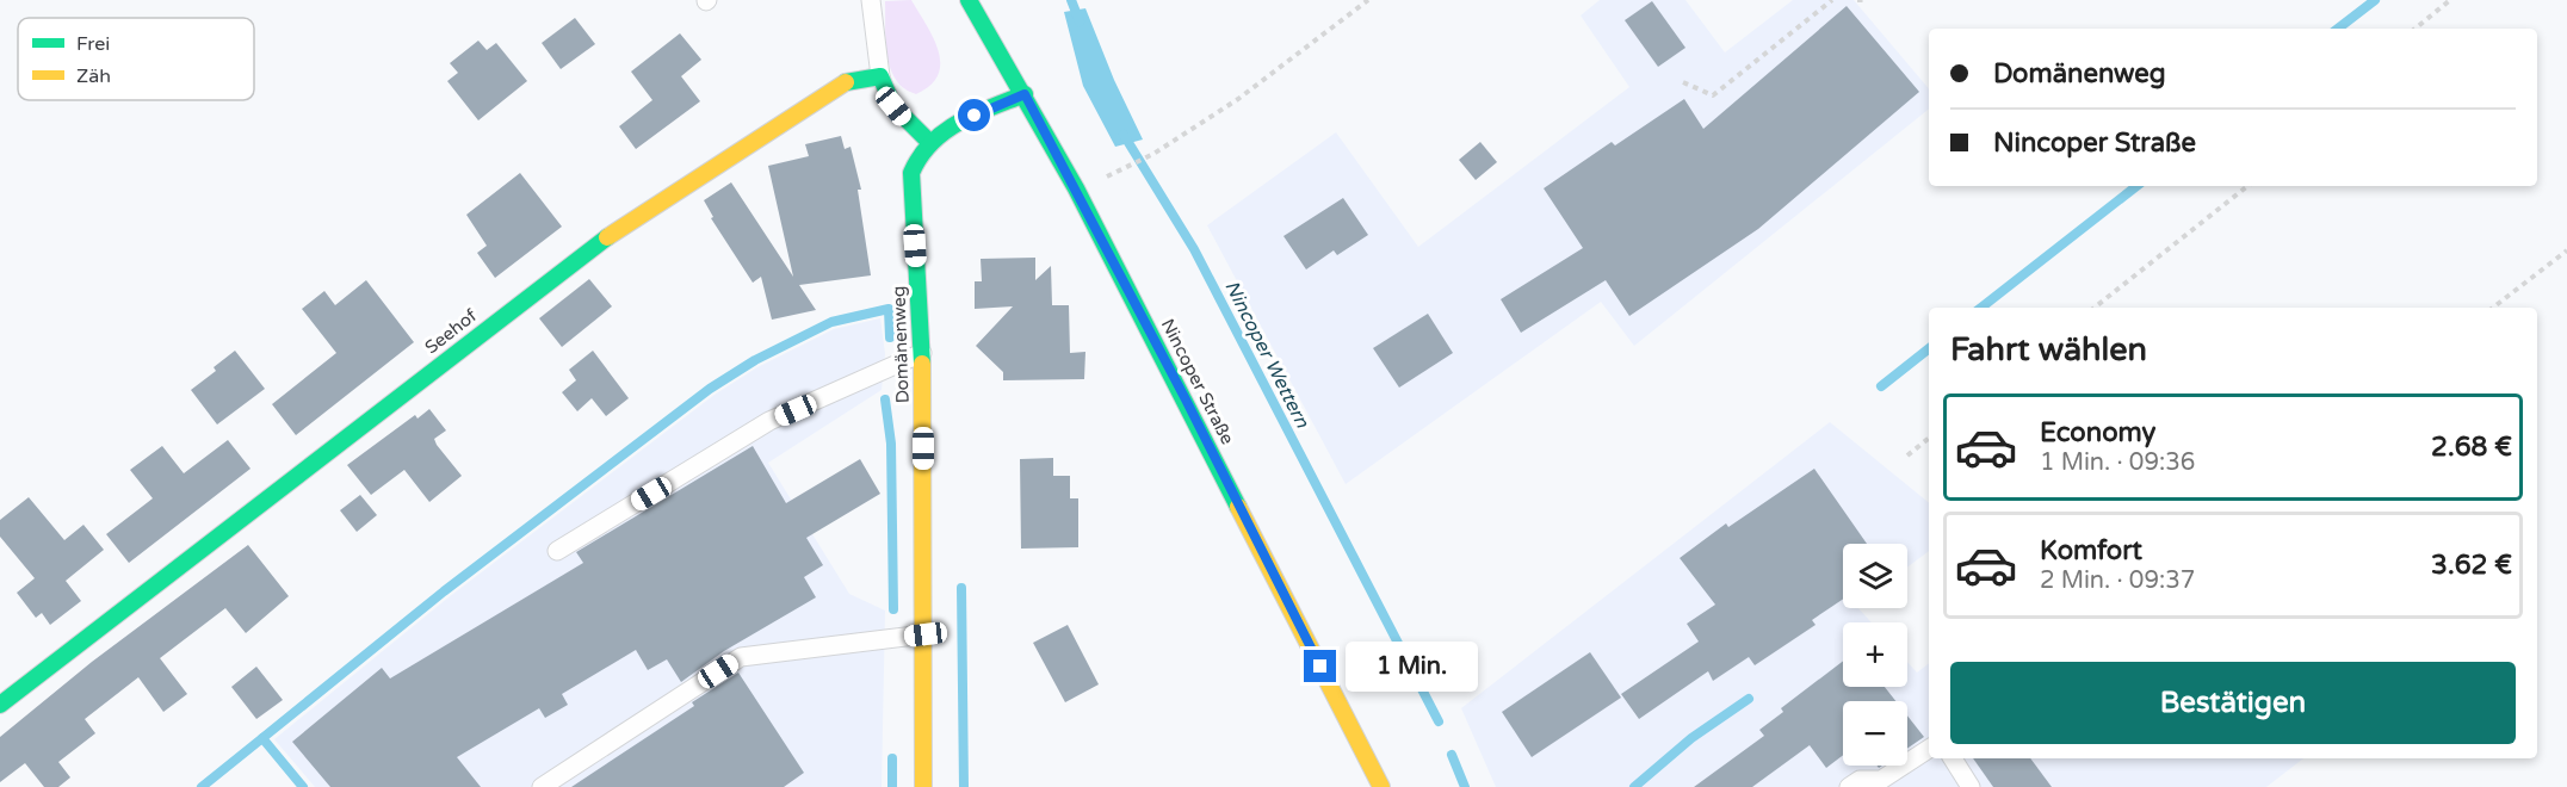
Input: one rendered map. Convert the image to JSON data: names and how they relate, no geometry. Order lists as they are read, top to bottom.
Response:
{
  "streets": {
    "street": ["Seehof", "Domänenweg", "Nincoper Straße"]
  },
  "crossings": [
    ["Domänenweg", "Nincoper Straße"]
  ],
  "water": ["Nincoper Wettern"],
  "legend": ["Frei", "Zäh"],
  "page": {
    "banner": ["Domänenweg", "Nincoper Straße"],
    "heading": "Fahrt wählen",
    "list": [
      {
        "name": "Economy",
        "note": "1 Min. · 09:36",
        "value": "2.68 €"
      },
      {
        "name": "Komfort",
        "note": "2 Min. · 09:37",
        "value": "3.62 €"
      }
    ],
    "map_buttons": ["+", "−"],
    "bubble": "1 Min.",
    "buttons": "Bestätigen"
  }
}
